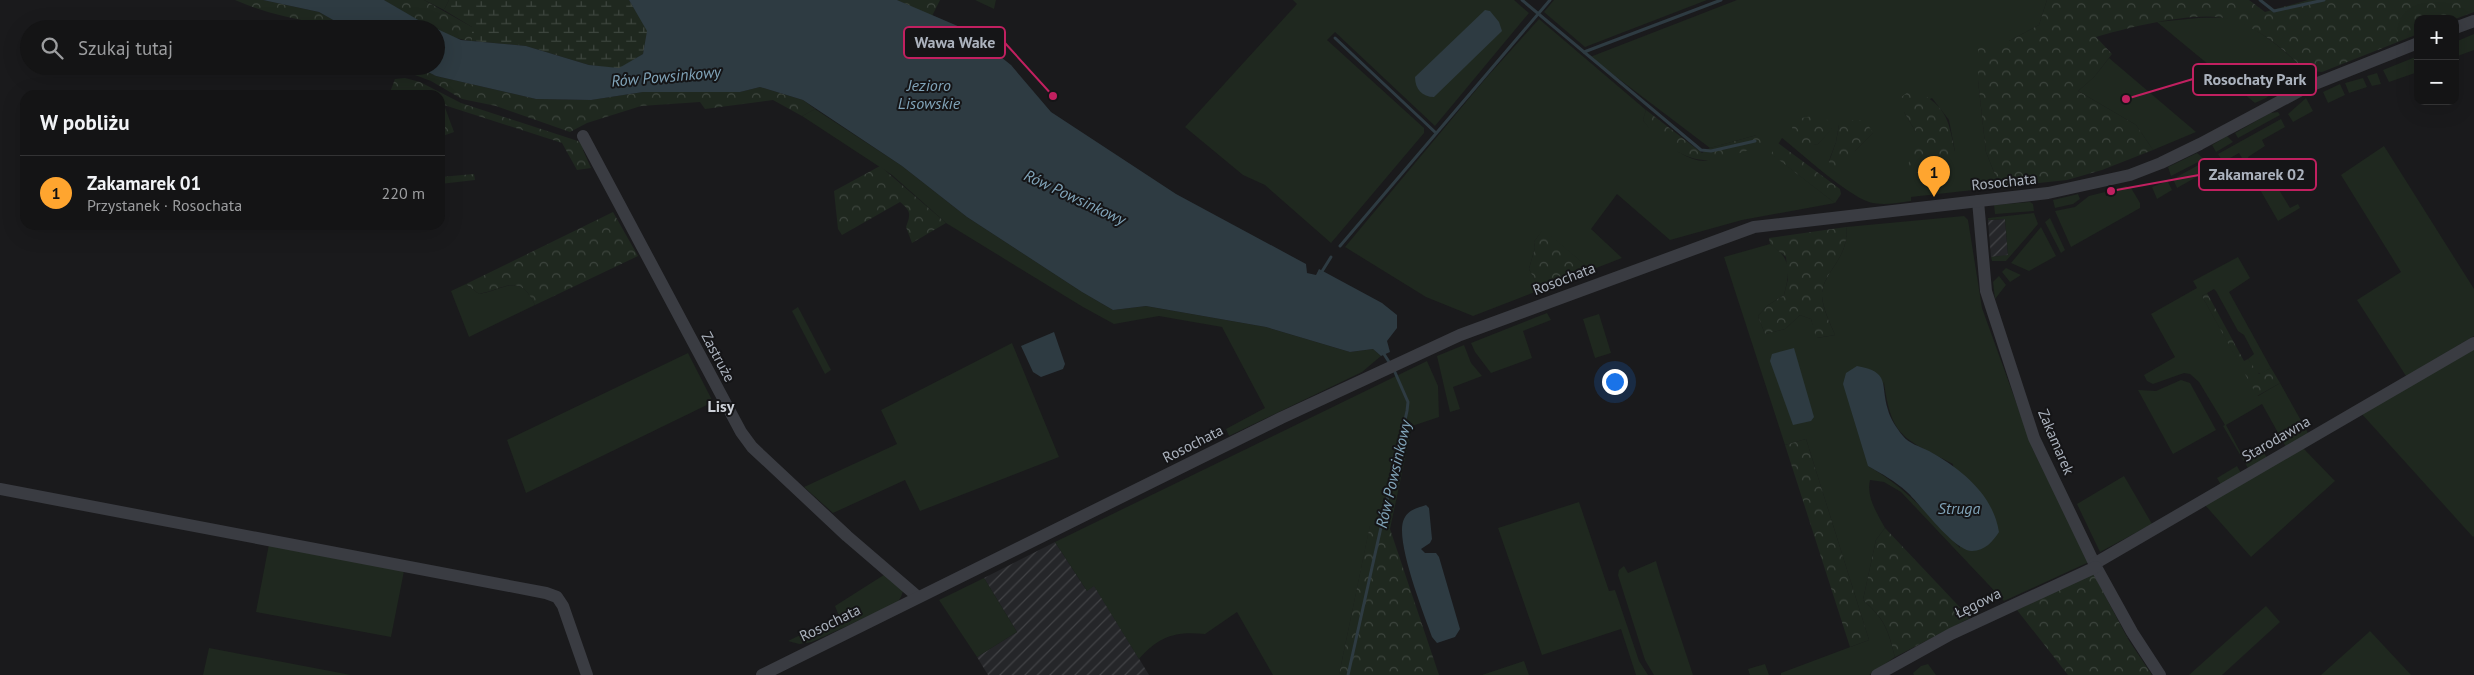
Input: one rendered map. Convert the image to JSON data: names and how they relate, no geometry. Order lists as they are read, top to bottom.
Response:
{
  "streets": {
    "street": [
      "Rosochata",
      "Zastruże",
      "Starodawna",
      "Zakamarek",
      "Łęgowa"
    ]
  },
  "crossings": [
    ["Rosochata", "Zastruże"],
    ["Rosochata", "Zakamarek"],
    ["Starodawna", "Zakamarek"],
    ["Starodawna", "Łęgowa"],
    ["Zakamarek", "Łęgowa"]
  ],
  "districts": ["Lisy"],
  "water": ["Rów Powsinkowy", "Jezioro Lisowskie", "Struga"],
  "places": ["Wawa Wake", "Rosochaty Park", "Zakamarek 02"],
  "page": {
    "map_buttons": ["+", "−"],
    "search": "Szukaj tutaj",
    "heading": "W pobliżu",
    "list": [
      {
        "mark": "1",
        "name": "Zakamarek 01",
        "note": "Przystanek · Rosochata",
        "value": "220 m"
      }
    ],
    "pins": "1"
  }
}
